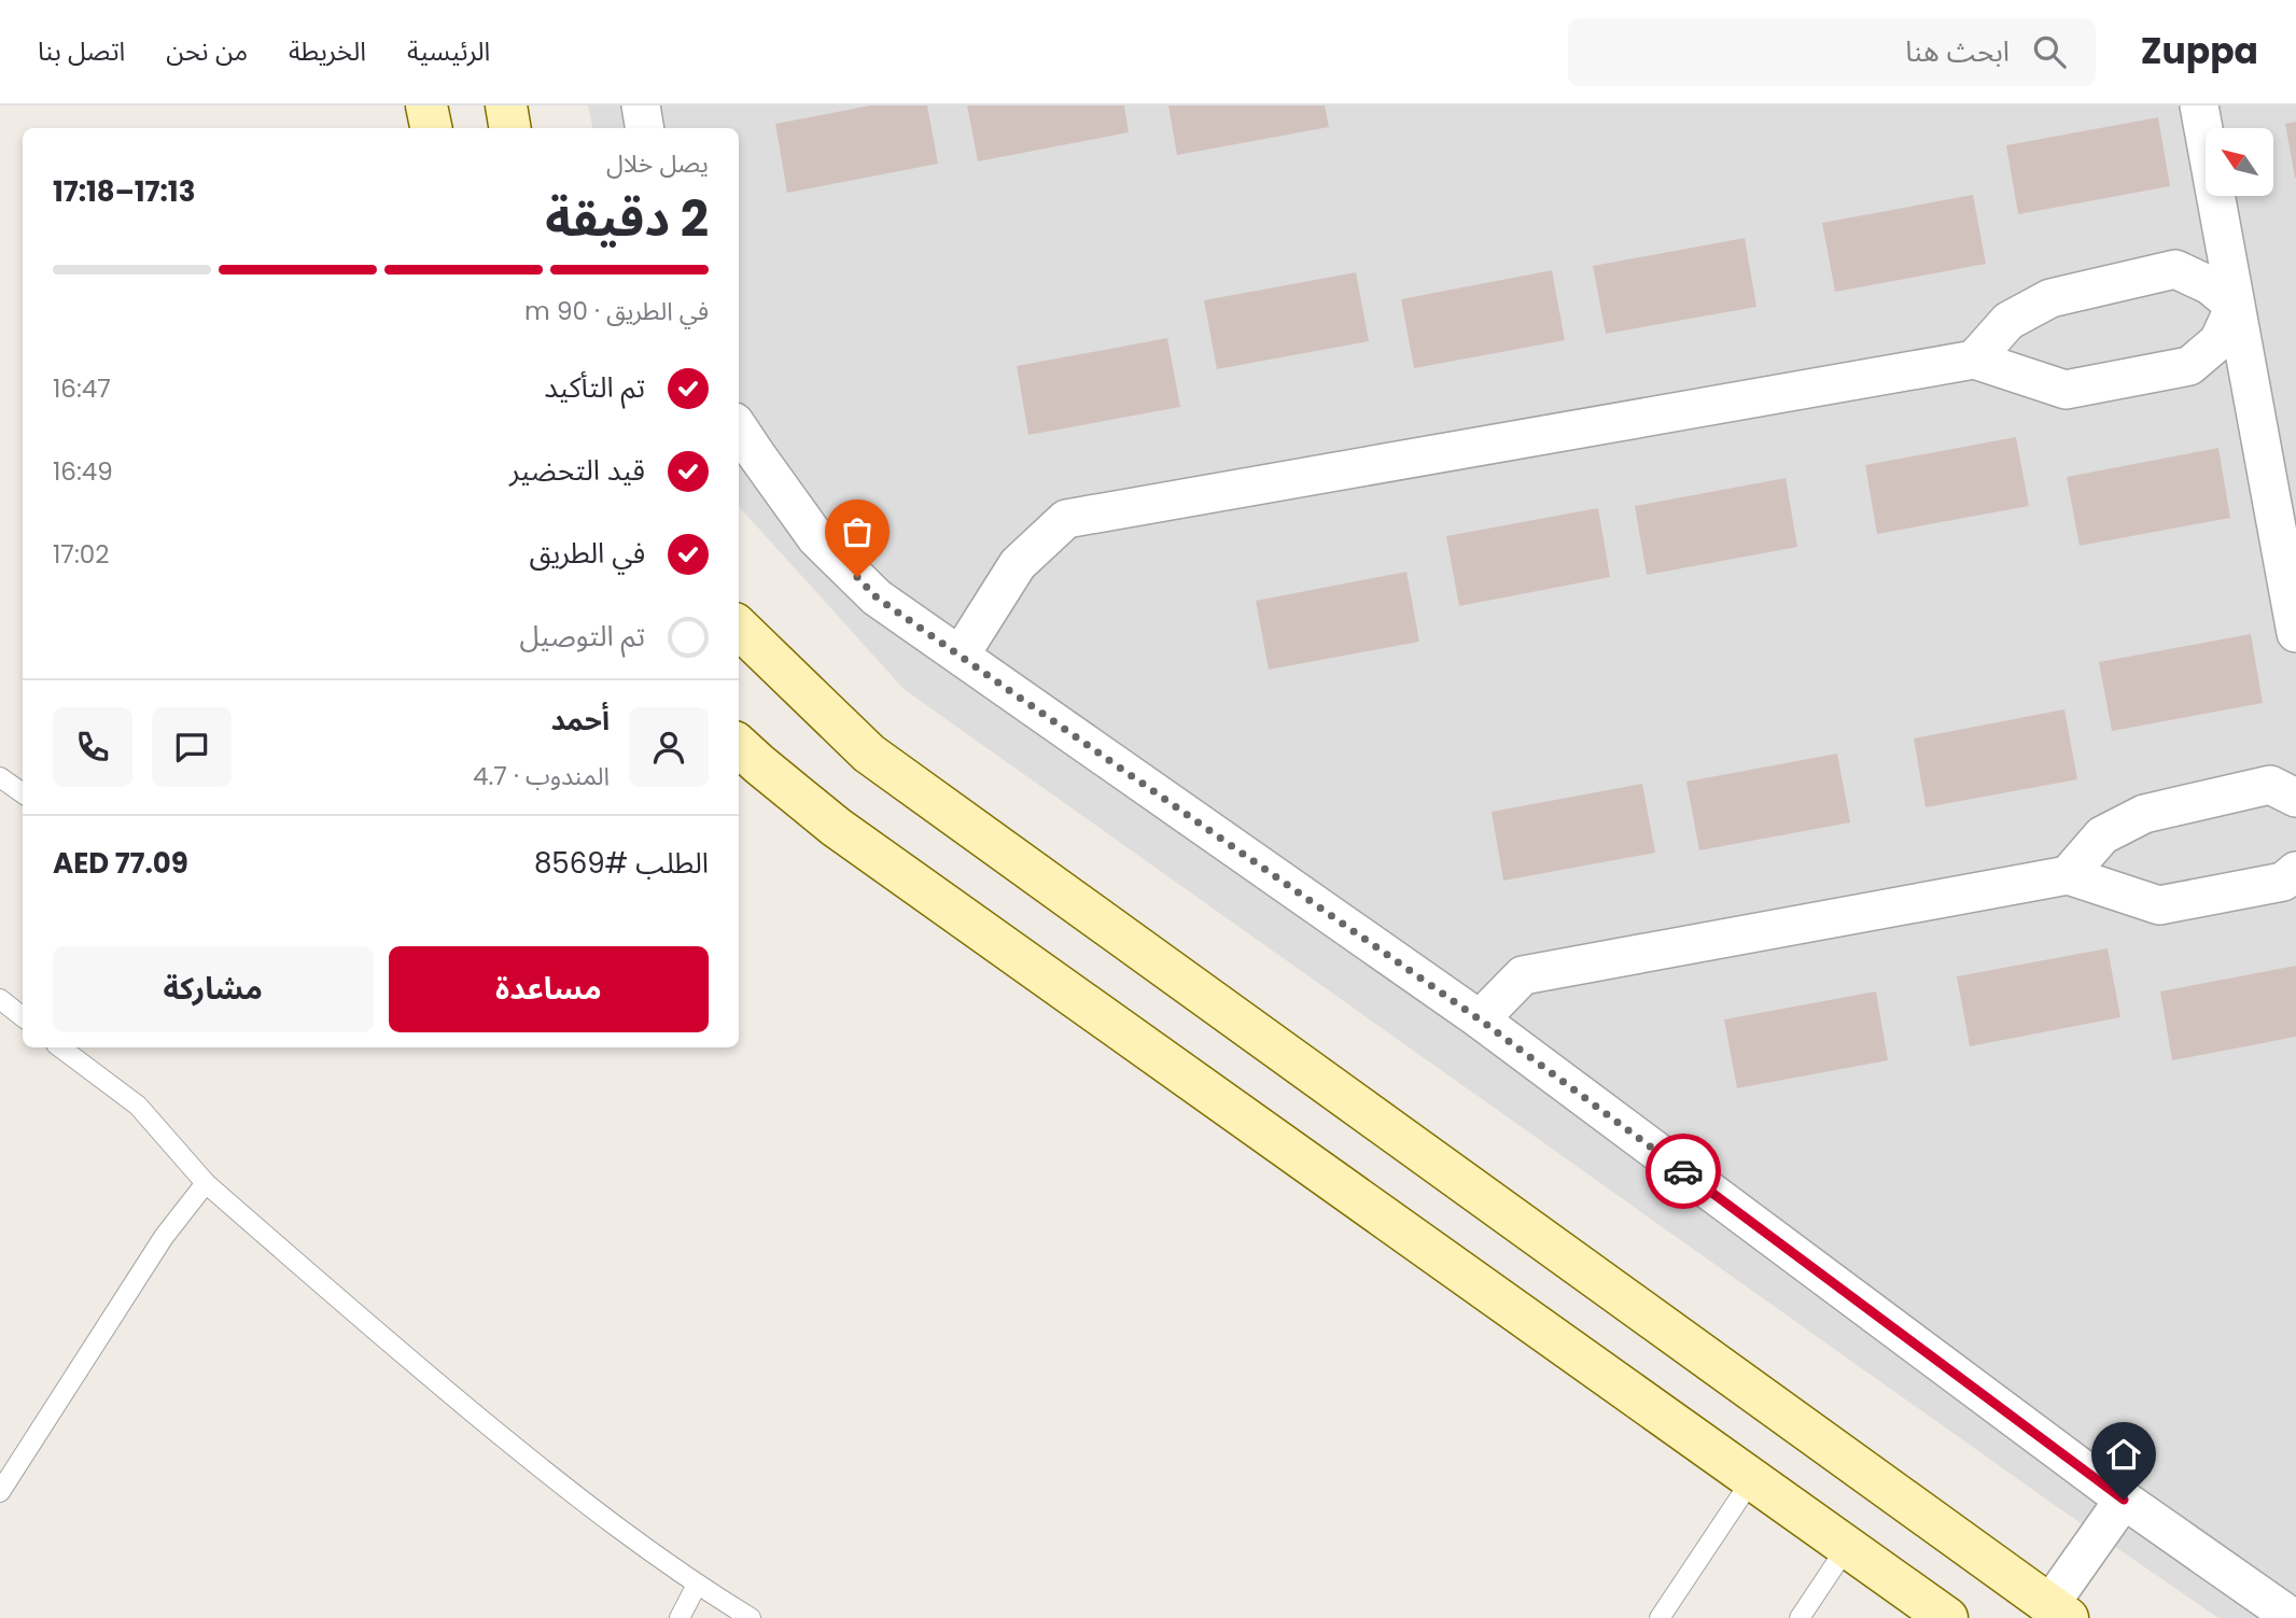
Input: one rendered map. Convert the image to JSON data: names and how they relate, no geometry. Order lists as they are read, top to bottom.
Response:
{
  "north": "top left",
  "page": {
    "header": "Zuppa",
    "search": "ابحث هنا",
    "nav": [
      "الرئيسية",
      "الخريطة",
      "من نحن",
      "اتصل بنا"
    ],
    "heading": ["2 دقيقة", "يصل خلال", "17:13–17:18"],
    "panel": [
      "أحمد",
      "المندوب · 4.7",
      "الطلب #8569",
      "AED 77.09"
    ],
    "bar": "في الطريق · 90 m",
    "list": [
      ["تم التأكيد", "16:47"],
      ["قيد التحضير", "16:49"],
      ["في الطريق", "17:02"],
      "تم التوصيل"
    ],
    "buttons": ["مساعدة", "مشاركة"]
  }
}
